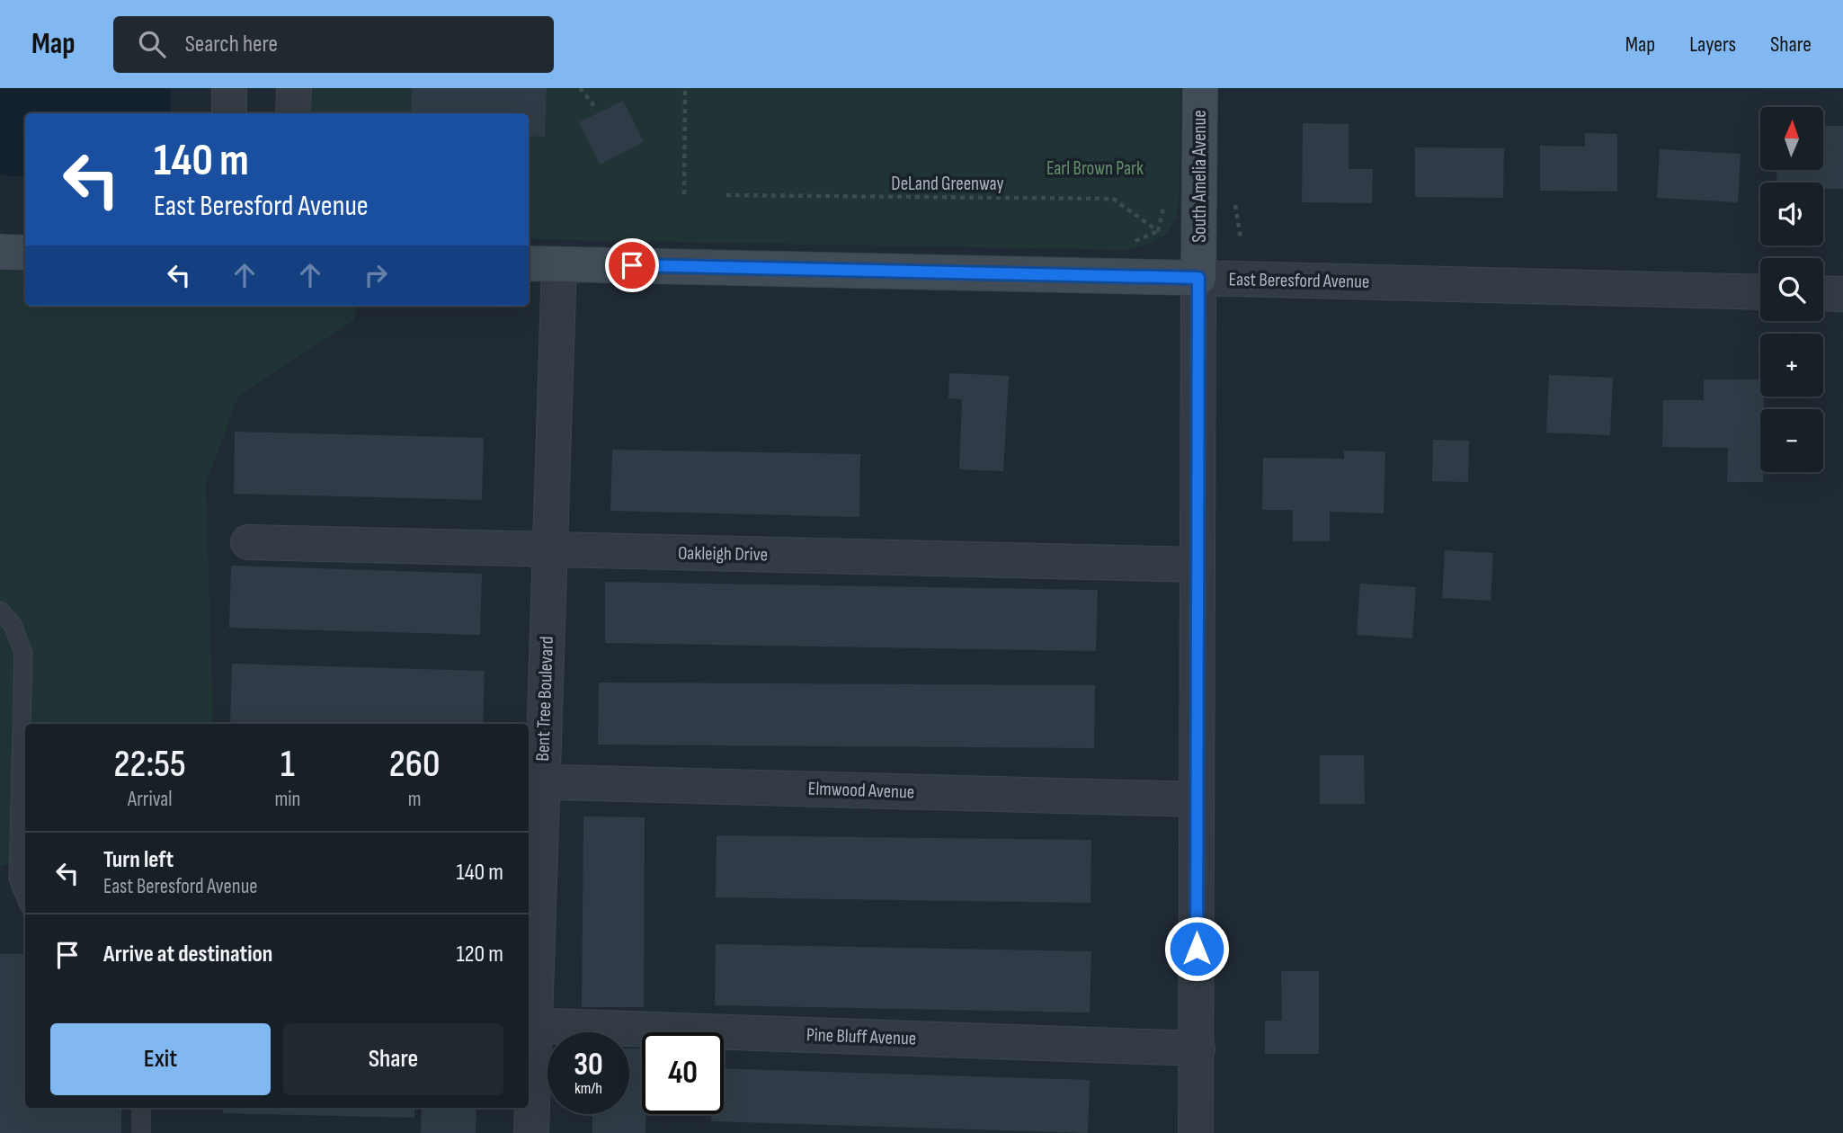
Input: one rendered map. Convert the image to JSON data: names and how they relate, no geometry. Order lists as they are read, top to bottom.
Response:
{
  "streets": {
    "main road": ["South Amelia Avenue", "East Beresford Avenue"],
    "street": [
      "Oakleigh Drive",
      "Bent Tree Boulevard",
      "Elmwood Avenue",
      "Pine Bluff Avenue"
    ],
    "path": ["DeLand Greenway"]
  },
  "crossings": [
    ["South Amelia Avenue", "East Beresford Avenue"],
    ["South Amelia Avenue", "Oakleigh Drive"],
    ["South Amelia Avenue", "Elmwood Avenue"],
    ["South Amelia Avenue", "Pine Bluff Avenue"],
    ["East Beresford Avenue", "Bent Tree Boulevard"],
    ["Oakleigh Drive", "Bent Tree Boulevard"],
    ["Bent Tree Boulevard", "Elmwood Avenue"],
    ["Bent Tree Boulevard", "Pine Bluff Avenue"]
  ],
  "parks": ["Earl Brown Park"],
  "north": "top",
  "page": {
    "header": "Map",
    "search": "Search here",
    "nav": ["Map", "Layers", "Share"],
    "map_buttons": ["+", "−"],
    "turn": ["140 m", "East Beresford Avenue"],
    "eta": [
      "22:55",
      "Arrival",
      "1",
      "min",
      "260",
      "m"
    ],
    "list": [
      {
        "name": "Turn left",
        "note": "East Beresford Avenue",
        "value": "140 m"
      },
      {
        "name": "Arrive at destination",
        "value": "120 m"
      }
    ],
    "buttons": ["Exit", "Share"],
    "speed": "30 km/h",
    "limit": "40"
  }
}
